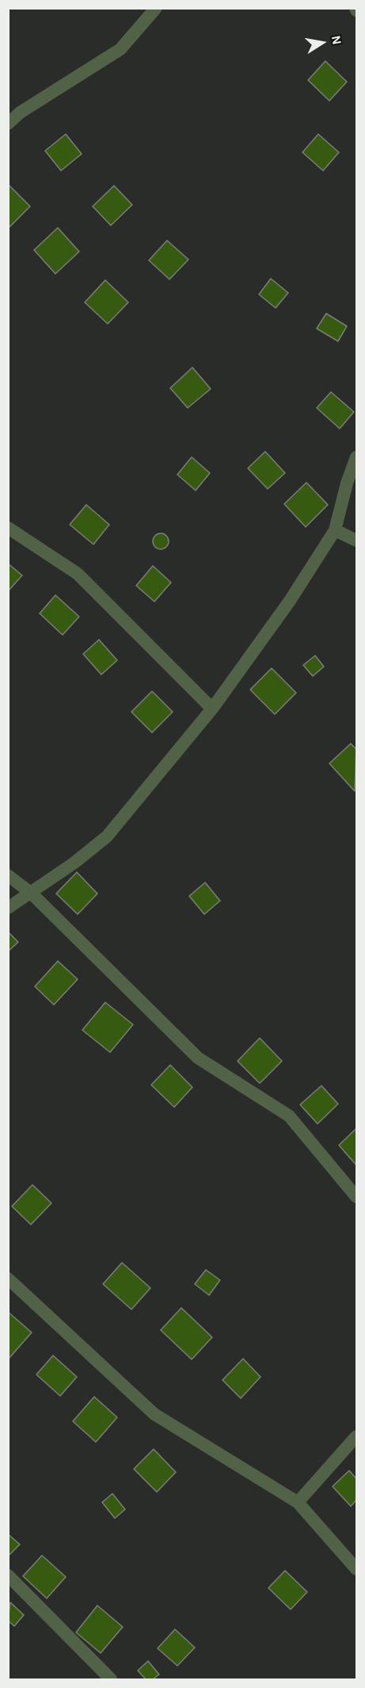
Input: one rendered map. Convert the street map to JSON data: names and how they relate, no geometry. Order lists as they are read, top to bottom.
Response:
{
  "north": "right"
}
